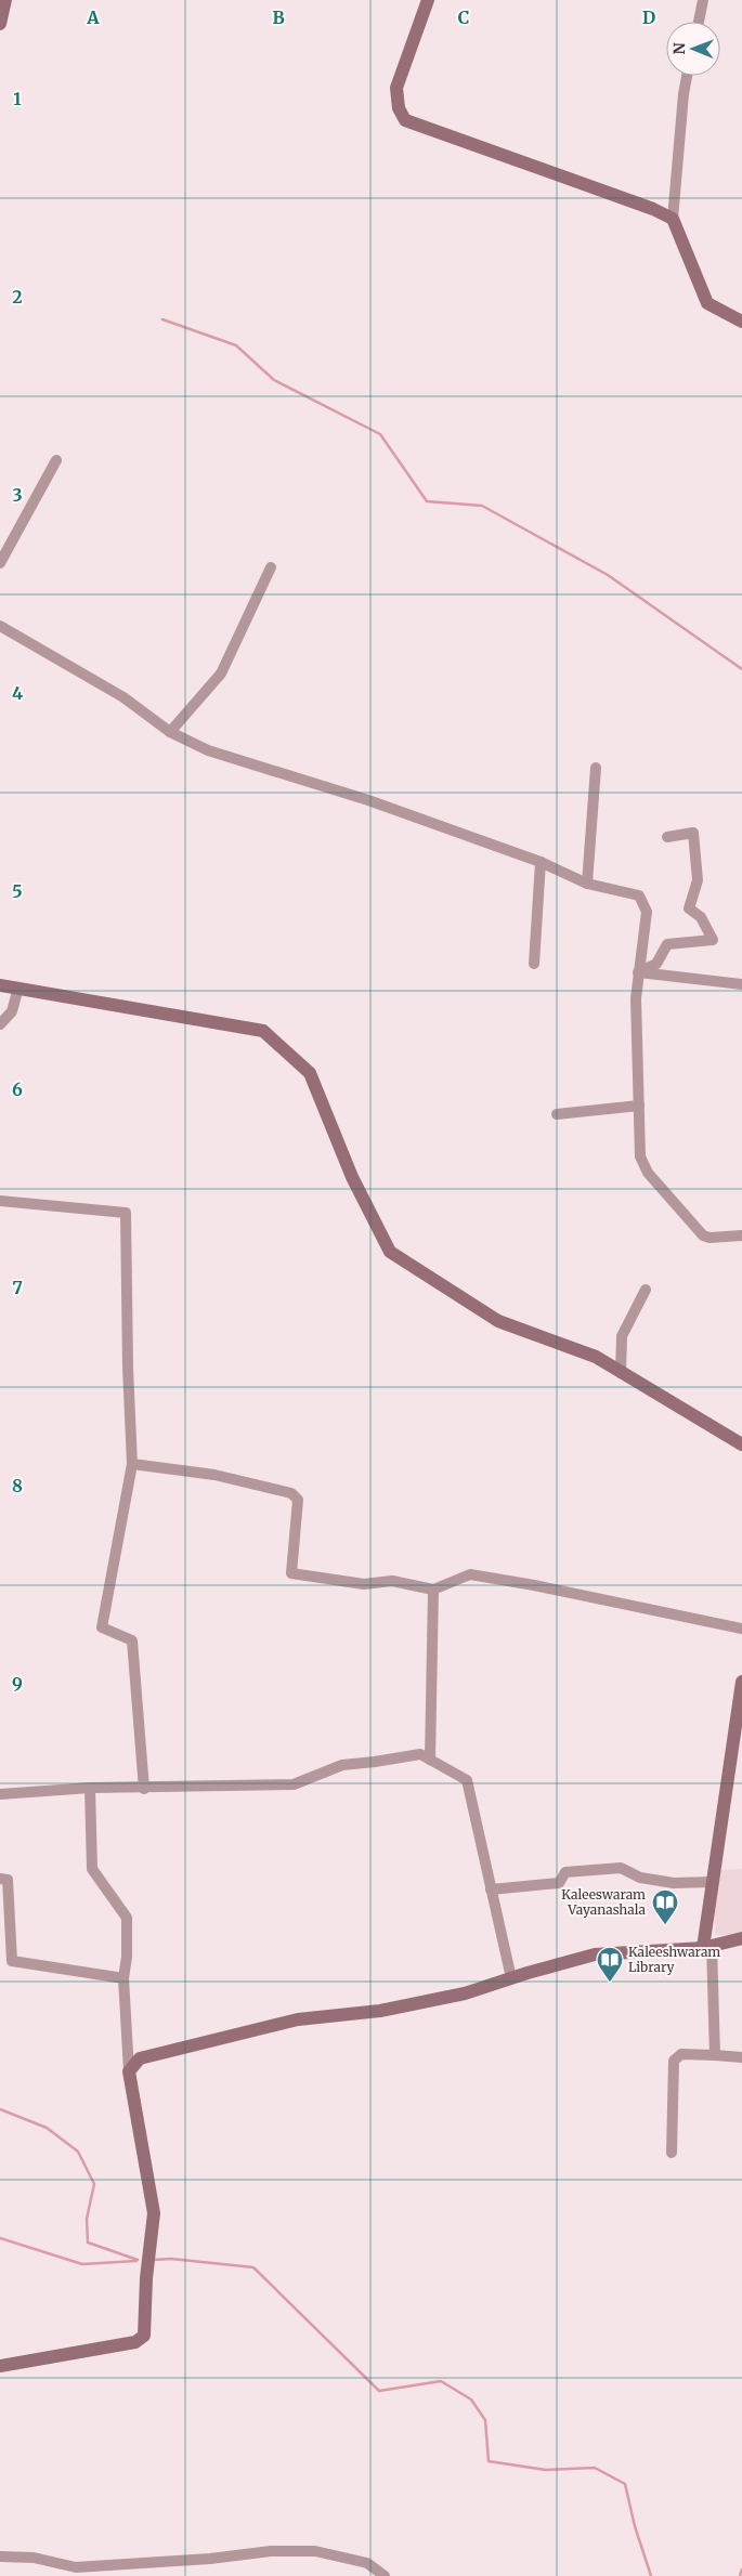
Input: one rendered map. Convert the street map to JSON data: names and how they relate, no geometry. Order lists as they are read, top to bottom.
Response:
{
  "places": {
    "library": ["Kaleeswaram Vayanashala", "Kaleeshwaram Library"]
  },
  "north": "left",
  "grid": {
    "columns": [
      "A",
      "B",
      "C",
      "D"
    ],
    "rows": [
      "1",
      "2",
      "3",
      "4",
      "5",
      "6",
      "7",
      "8",
      "9"
    ]
  }
}
